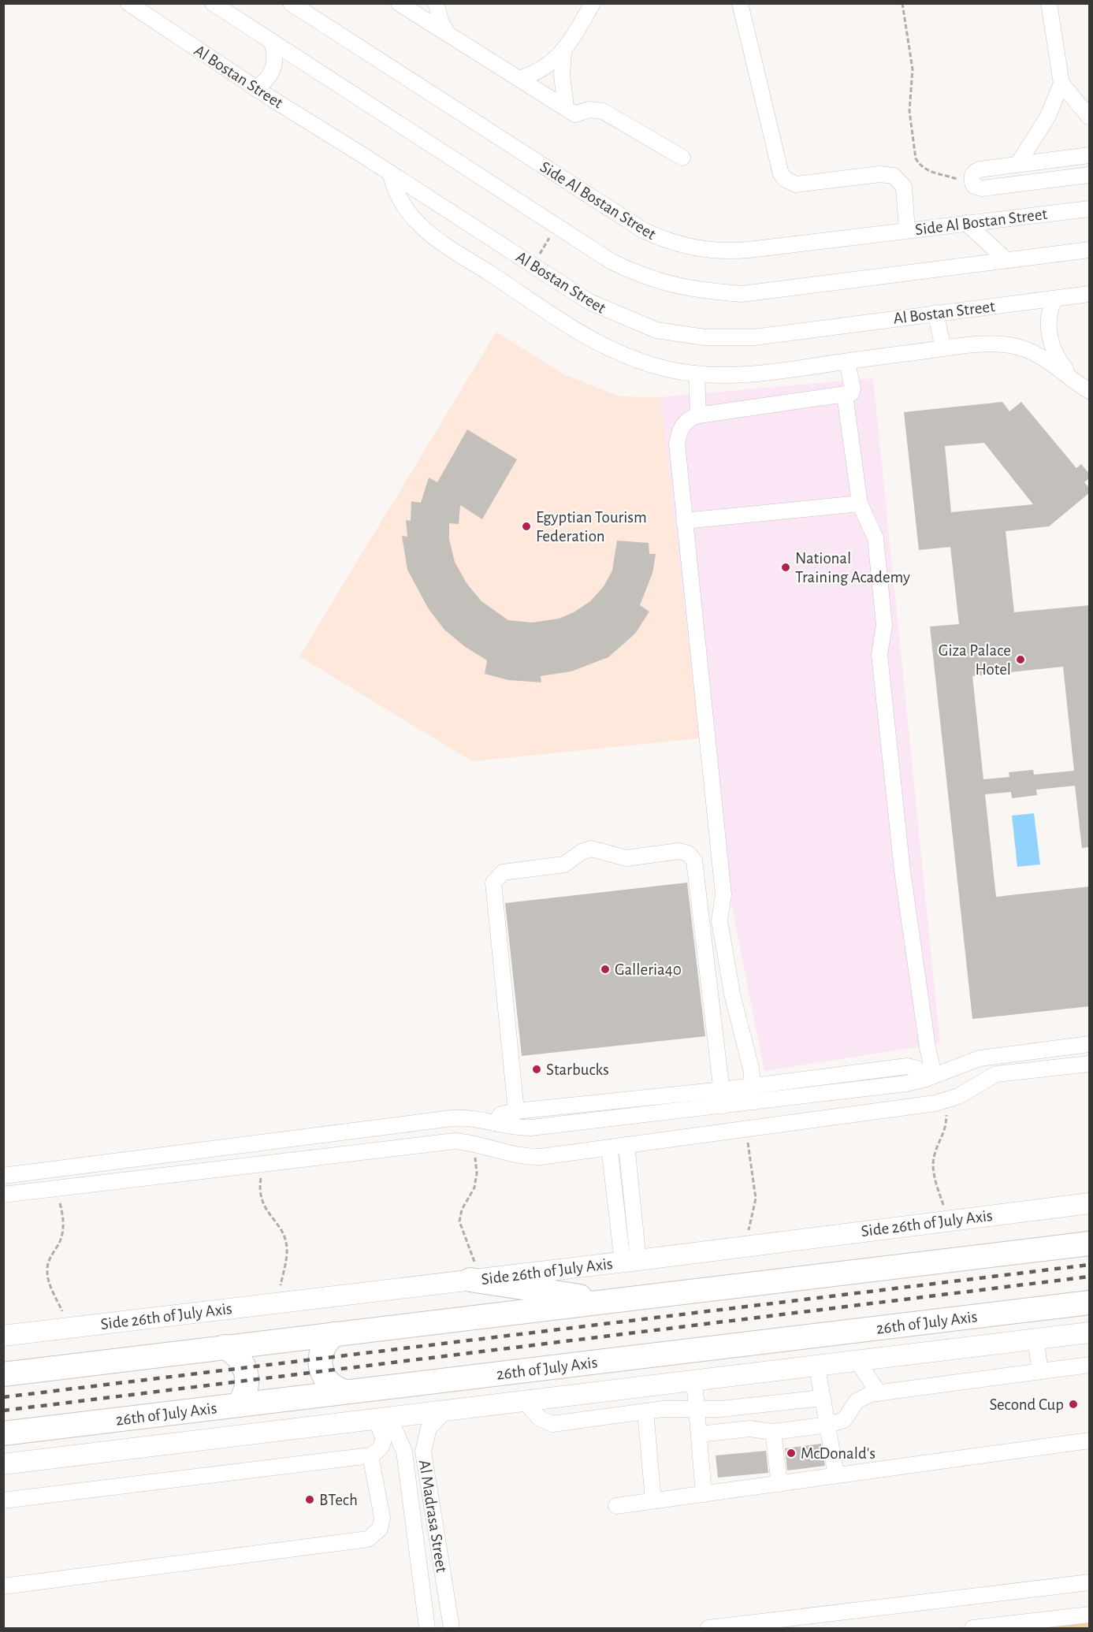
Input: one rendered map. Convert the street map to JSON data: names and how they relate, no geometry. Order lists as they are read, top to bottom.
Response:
{
  "streets": {
    "highway": ["26th of July Axis"],
    "main road": ["Side 26th of July Axis"],
    "street": ["Al Bostan Street", "Side Al Bostan Street", "Al Madrasa Street"]
  },
  "places": [
    "Egyptian Tourism Federation",
    "National Training Academy",
    "Giza Palace Hotel",
    "Galleria40",
    "Starbucks",
    "Second Cup",
    "McDonald's",
    "BTech"
  ]
}
